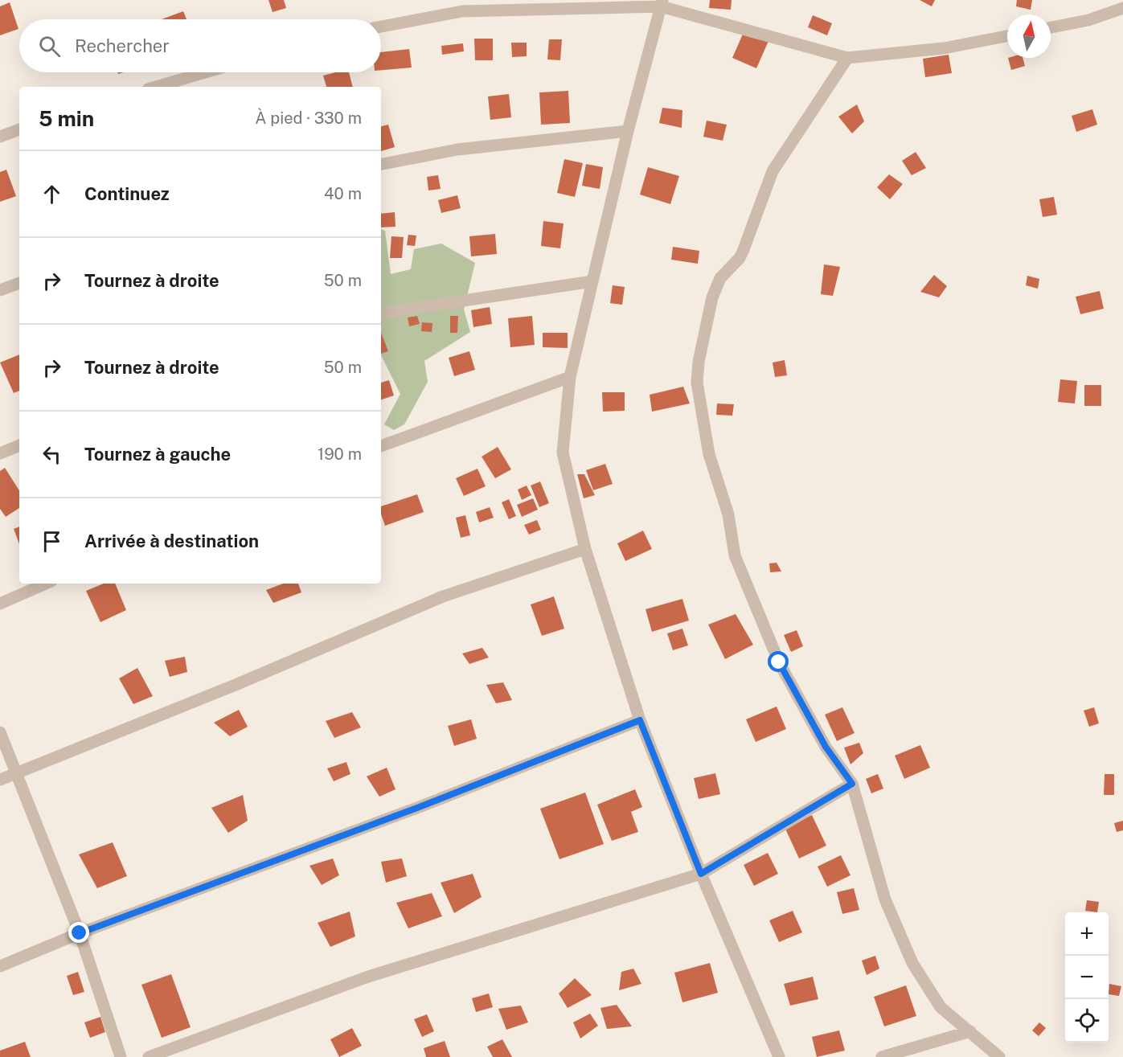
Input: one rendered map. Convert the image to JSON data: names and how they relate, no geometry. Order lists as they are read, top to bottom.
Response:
{
  "north": "top",
  "page": {
    "search": "Rechercher",
    "heading": ["5 min", "À pied · 330 m"],
    "list": [
      ["Continuez", "40 m"],
      ["Tournez à droite", "50 m"],
      ["Tournez à droite", "50 m"],
      ["Tournez à gauche", "190 m"],
      "Arrivée à destination"
    ],
    "map_buttons": ["+", "−"]
  }
}
